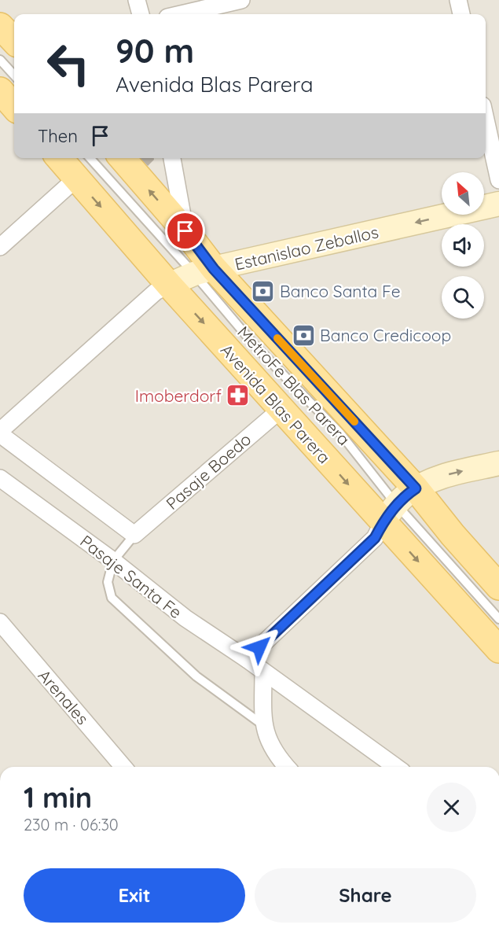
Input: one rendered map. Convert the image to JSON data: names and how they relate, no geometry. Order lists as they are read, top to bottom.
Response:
{
  "streets": {
    "main road": ["Estanislao Zeballos", "Avenida Blas Parera"],
    "street": ["Pasaje Boedo", "Pasaje Santa Fe", "Arenales"]
  },
  "crossings": [
    ["Estanislao Zeballos", "Avenida Blas Parera"],
    ["Estanislao Zeballos", "Pasaje Santa Fe"],
    ["Avenida Blas Parera", "Pasaje Boedo"],
    ["Pasaje Boedo", "Pasaje Santa Fe"]
  ],
  "one_way": ["Estanislao Zeballos"],
  "places": {
    "bank": ["Banco Santa Fe", "Banco Credicoop"],
    "pharmacy": ["Imoberdorf"]
  },
  "north": "top left",
  "page": {
    "turn": ["90 m", "Avenida Blas Parera"],
    "then": "Then",
    "heading": ["1 min", "230 m · 06:30"],
    "buttons": ["Exit", "Share"]
  }
}
